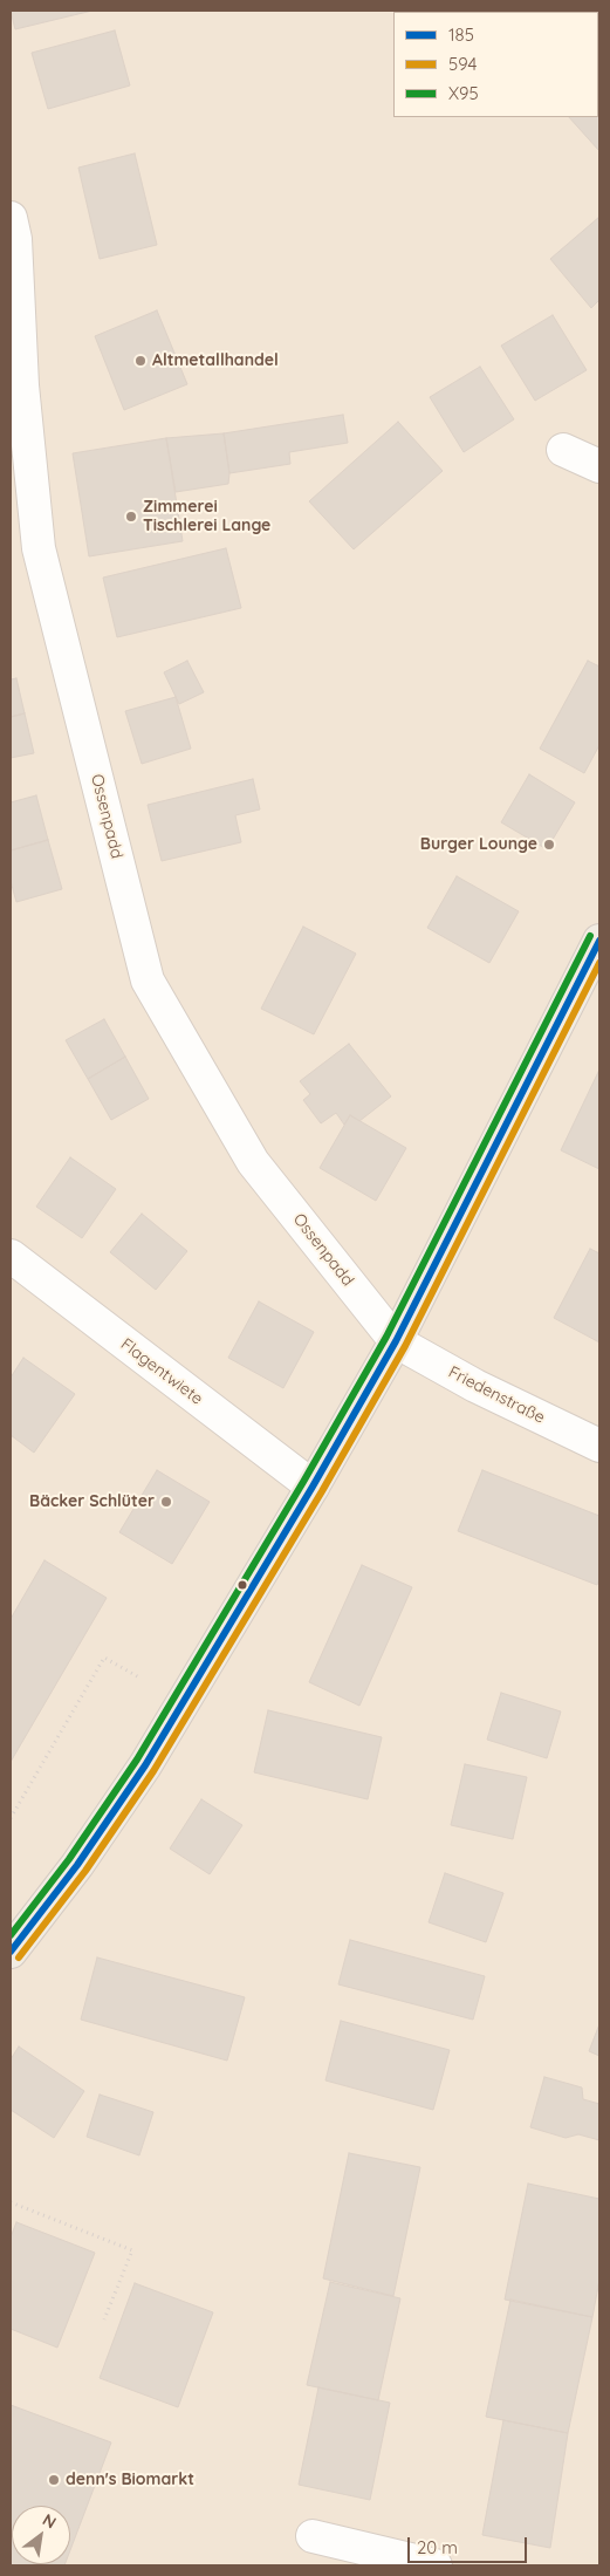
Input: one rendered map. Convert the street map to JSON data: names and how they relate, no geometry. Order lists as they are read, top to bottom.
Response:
{
  "streets": {
    "street": ["Ossenpadd", "Flagentwiete", "Friedenstraße"]
  },
  "crossings": [
    ["Ossenpadd", "Friedenstraße"]
  ],
  "places": [
    "Altmetallhandel",
    "Zimmerei Tischlerei Lange",
    "Burger Lounge",
    "Bäcker Schlüter",
    "denn's Biomarkt"
  ],
  "lines": ["transit line X95", "transit line 185", "transit line 594"],
  "legend": ["185", "594", "X95"],
  "scale_bar": "20 m",
  "north": "top right"
}
